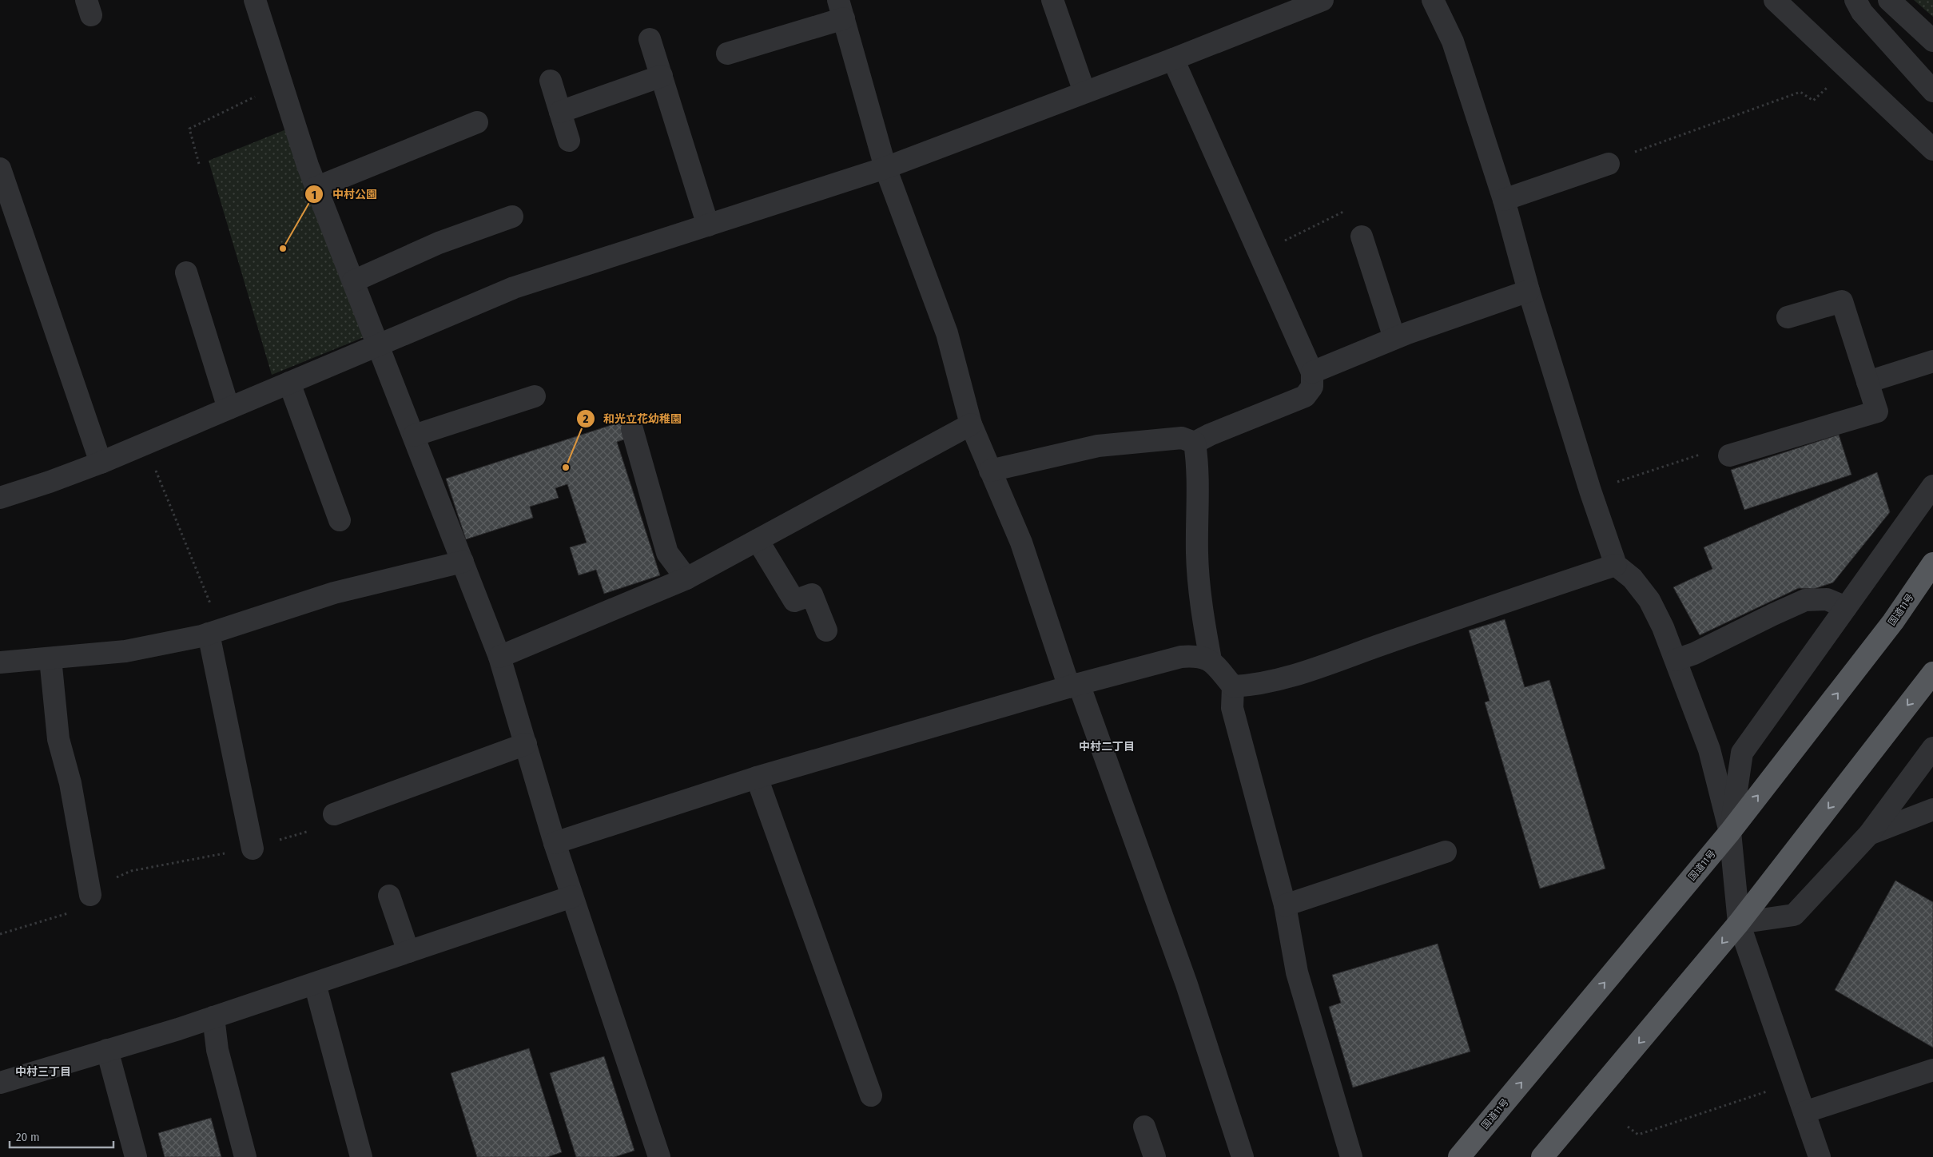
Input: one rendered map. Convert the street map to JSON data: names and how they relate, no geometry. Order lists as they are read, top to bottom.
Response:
{
  "streets": {
    "highway": ["国道11号"]
  },
  "districts": ["中村二丁目", "中村三丁目"],
  "places": ["中村公園", "和光立花幼稚園"],
  "scale_bar": "20 m"
}
